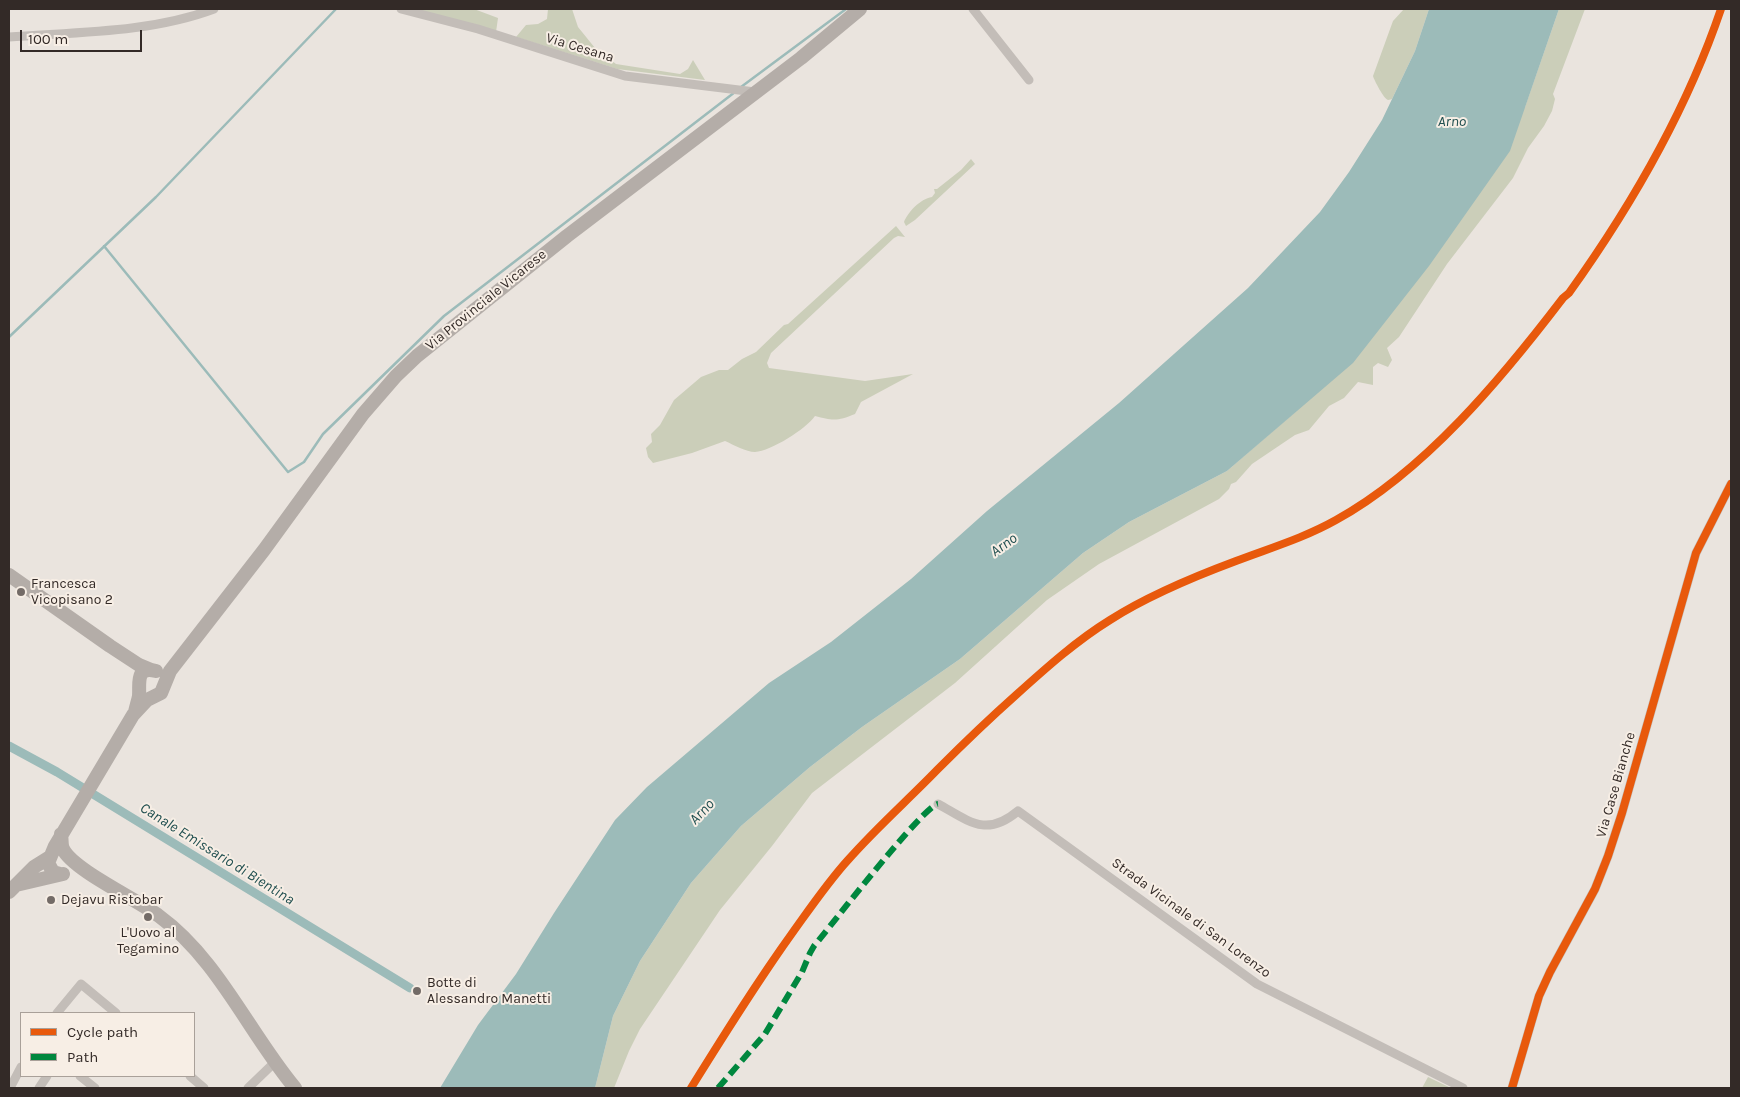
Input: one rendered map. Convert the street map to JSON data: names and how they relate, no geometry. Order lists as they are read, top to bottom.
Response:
{
  "streets": {
    "main road": ["Via Provinciale Vicarese"],
    "street": ["Via Cesana", "Via Case Bianche", "Strada Vicinale di San Lorenzo"]
  },
  "crossings": [
    ["Via Cesana", "Via Provinciale Vicarese"]
  ],
  "water": ["Arno", "Canale Emissario di Bientina"],
  "places": [
    "Francesca Vicopisano 2",
    "Dejavu Ristobar",
    "L'Uovo al Tegamino",
    "Botte di Alessandro Manetti"
  ],
  "legend": ["Cycle path", "Path"],
  "scale_bar": "100 m"
}
